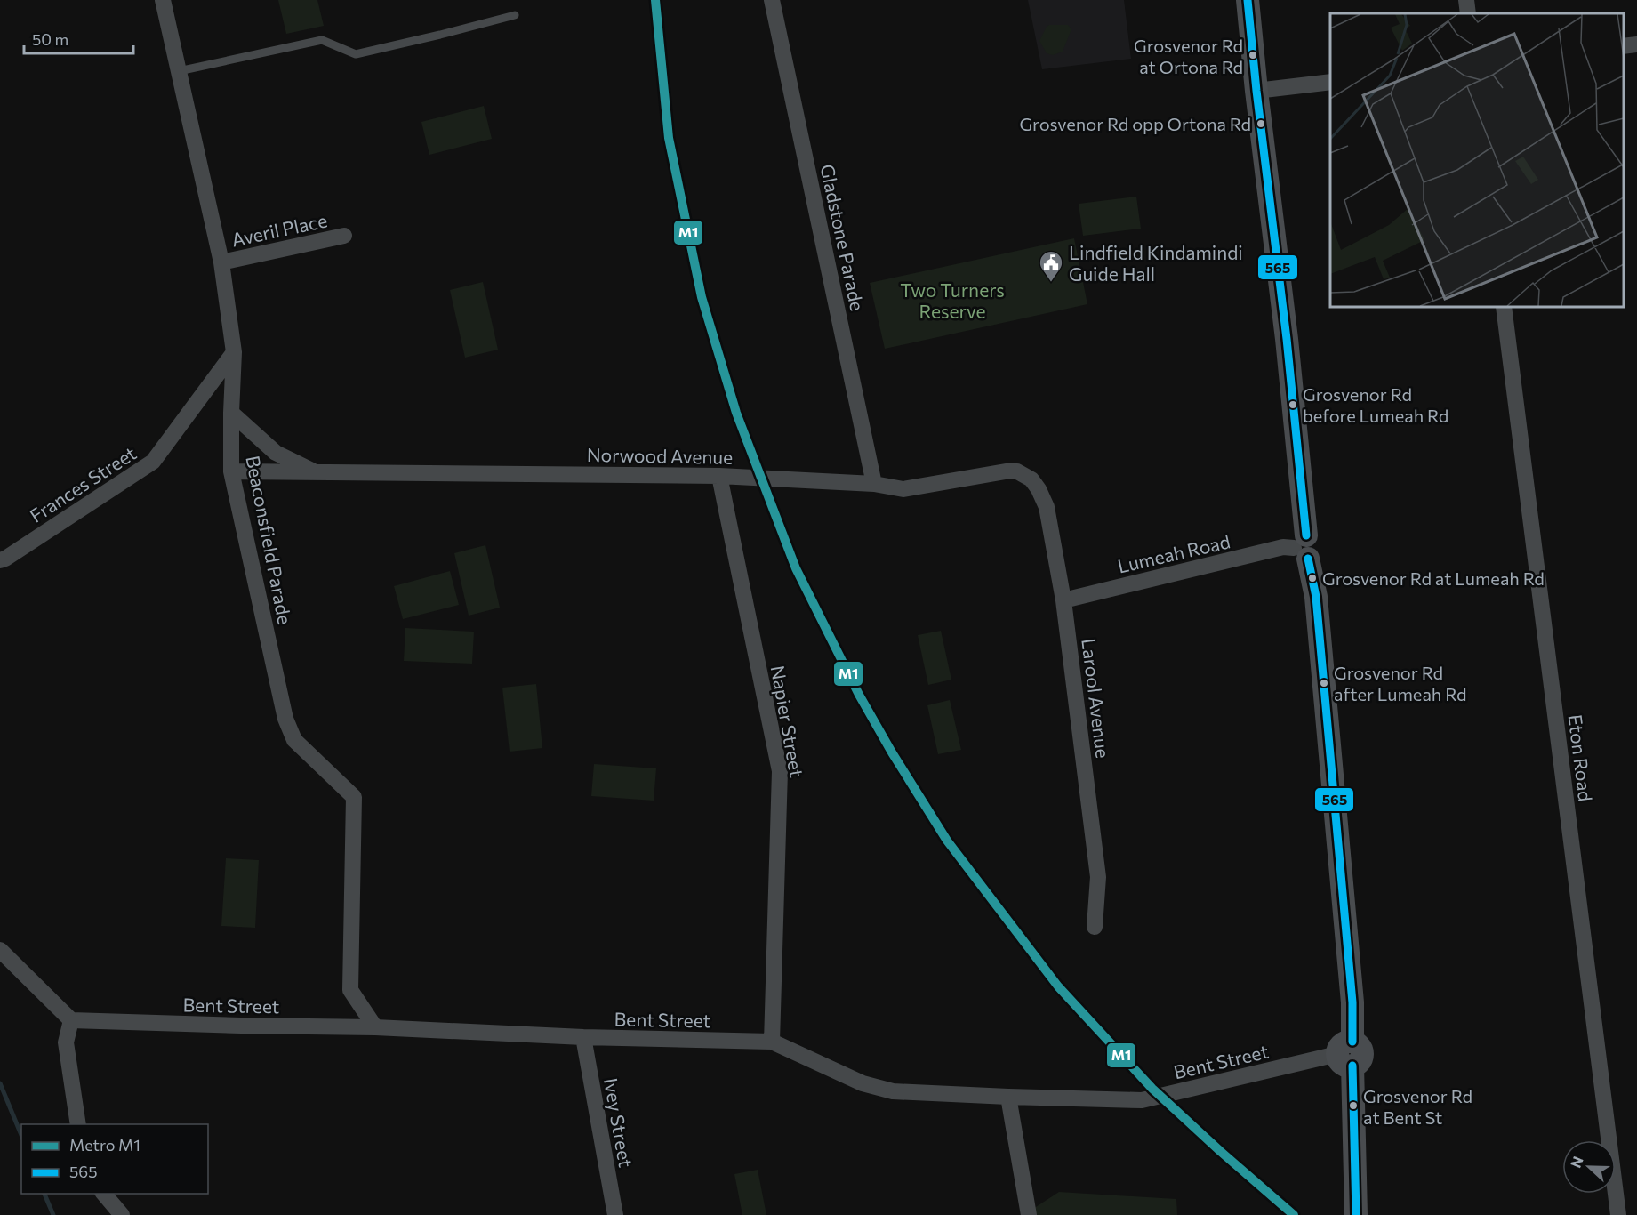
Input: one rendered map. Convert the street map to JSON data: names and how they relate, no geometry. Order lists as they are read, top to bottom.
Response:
{
  "streets": {
    "street": [
      "Averil Place",
      "Gladstone Parade",
      "Norwood Avenue",
      "Frances Street",
      "Beaconsfield Parade",
      "Lumeah Road",
      "Larool Avenue",
      "Napier Street",
      "Eton Road",
      "Bent Street",
      "Ivey Street"
    ]
  },
  "crossings": [
    ["Averil Place", "Beaconsfield Parade"],
    ["Gladstone Parade", "Norwood Avenue"],
    ["Norwood Avenue", "Beaconsfield Parade"],
    ["Norwood Avenue", "Larool Avenue"],
    ["Norwood Avenue", "Napier Street"],
    ["Frances Street", "Beaconsfield Parade"],
    ["Beaconsfield Parade", "Bent Street"],
    ["Lumeah Road", "Larool Avenue"],
    ["Napier Street", "Bent Street"],
    ["Bent Street", "Ivey Street"]
  ],
  "parks": ["Two Turners Reserve"],
  "places": {
    "other": [
      "Grosvenor Rd at Ortona Rd",
      "Grosvenor Rd opp Ortona Rd",
      "Grosvenor Rd before Lumeah Rd",
      "Grosvenor Rd at Lumeah Rd",
      "Grosvenor Rd after Lumeah Rd",
      "Grosvenor Rd at Bent St"
    ],
    "public building": ["Lindfield Kindamindi Guide Hall"]
  },
  "lines": ["metro line M1", "transit line 565"],
  "legend": ["Metro M1", "565"],
  "scale_bar": "50 m",
  "north": "left"
}
